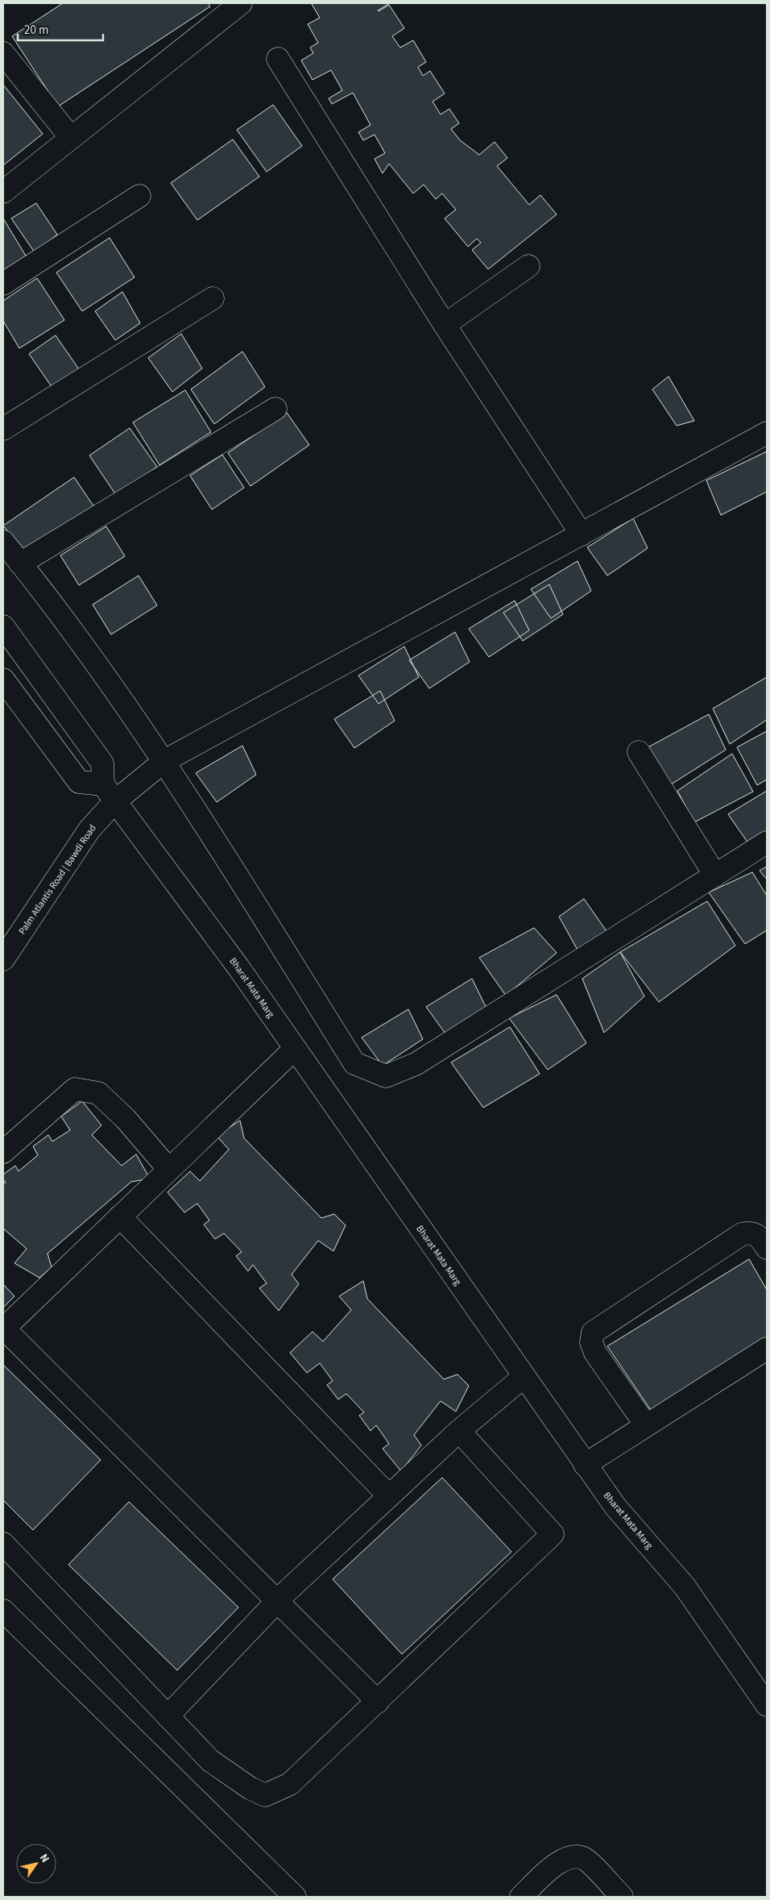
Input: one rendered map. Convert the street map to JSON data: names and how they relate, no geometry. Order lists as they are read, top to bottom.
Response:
{
  "streets": {
    "street": ["Palm Atlantis Road | Bawdi Road", "Bharat Mata Marg"]
  },
  "crossings": [
    ["Palm Atlantis Road | Bawdi Road", "Bharat Mata Marg"]
  ],
  "scale_bar": "20 m",
  "north": "top right"
}
